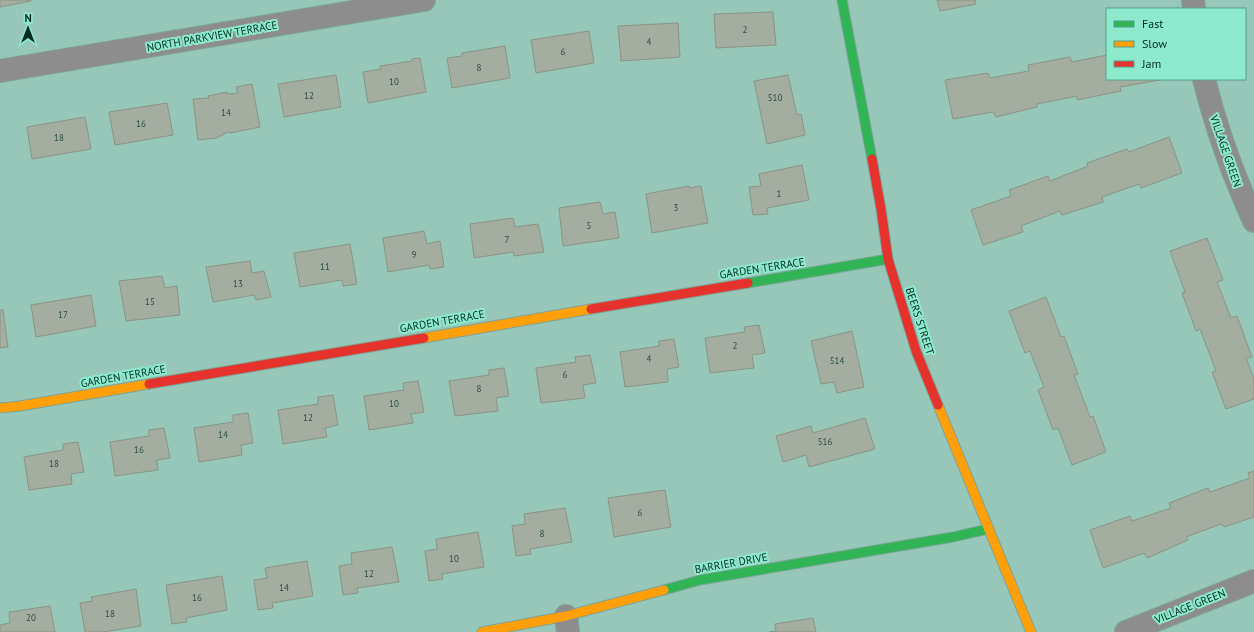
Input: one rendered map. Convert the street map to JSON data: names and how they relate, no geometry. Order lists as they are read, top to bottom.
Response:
{
  "streets": {
    "street": [
      "NORTH PARKVIEW TERRACE",
      "VILLAGE GREEN",
      "GARDEN TERRACE",
      "BEERS STREET",
      "BARRIER DRIVE"
    ]
  },
  "crossings": [
    ["GARDEN TERRACE", "BEERS STREET"],
    ["BEERS STREET", "BARRIER DRIVE"]
  ],
  "house_numbers": [
    "2",
    "4",
    "6",
    "8",
    "10",
    "12",
    "510",
    "14",
    "16",
    "18",
    "1",
    "3",
    "5",
    "7",
    "9",
    "11",
    "13",
    "15",
    "17",
    "2",
    "4",
    "514",
    "6",
    "8",
    "10",
    "12",
    "14",
    "516",
    "16",
    "18",
    "6",
    "8",
    "10",
    "12",
    "14",
    "16",
    "18",
    "20"
  ],
  "legend": ["Fast", "Slow", "Jam"],
  "north": "top"
}
